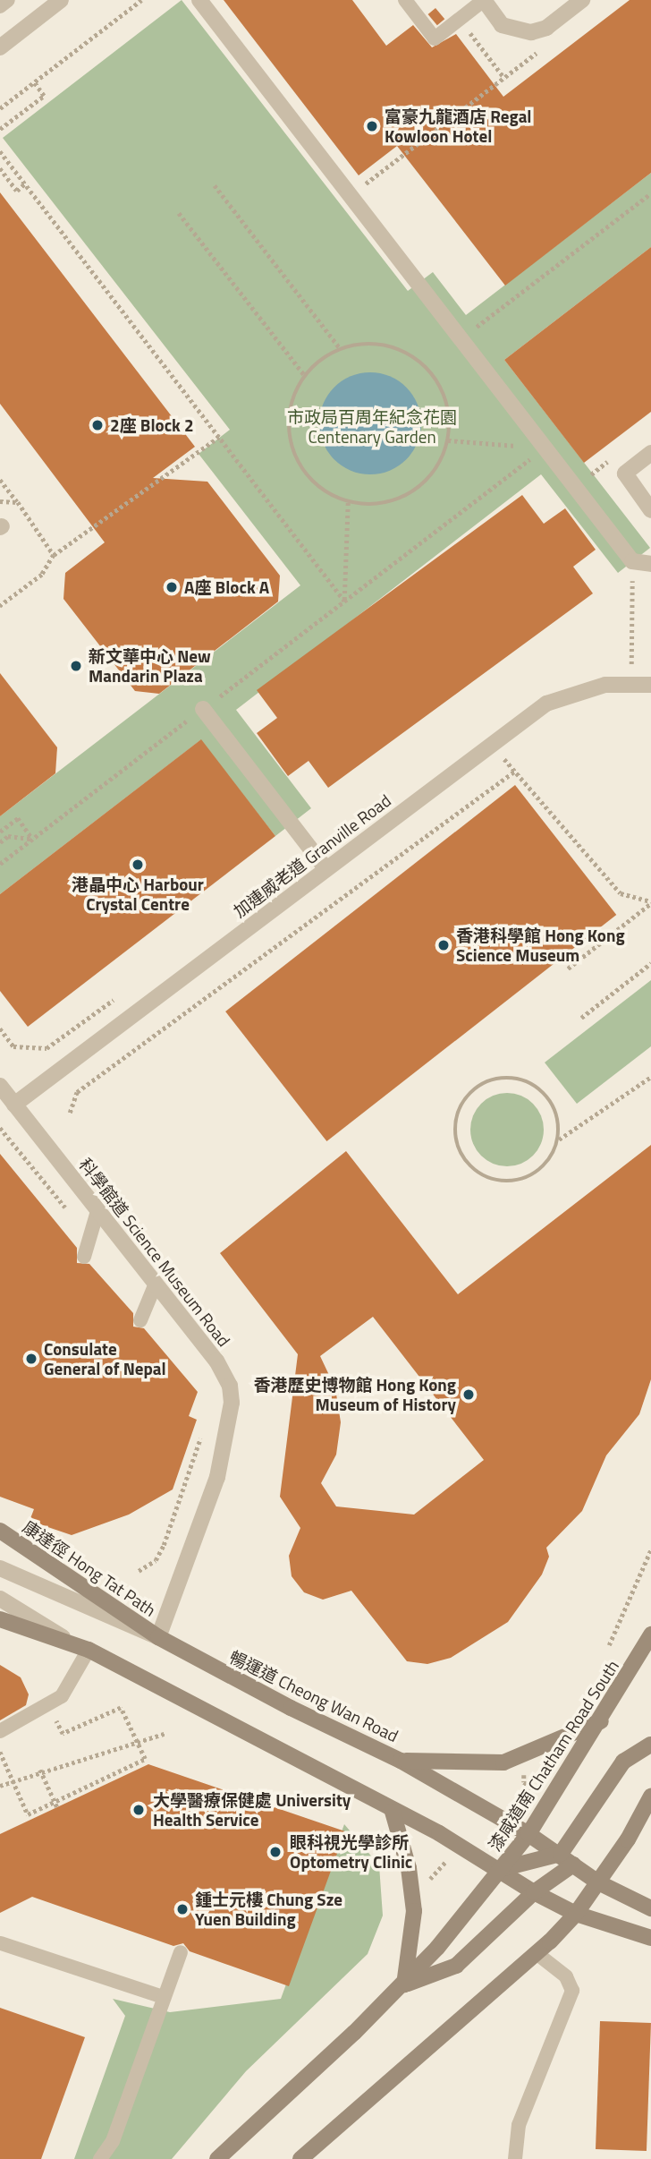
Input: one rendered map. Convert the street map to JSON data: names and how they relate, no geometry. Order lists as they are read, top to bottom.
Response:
{
  "streets": {
    "main road": ["康達徑 Hong Tat Path", "暢運道 Cheong Wan Road", "漆咸道南 Chatham Road South"],
    "street": ["加連威老道 Granville Road", "科學館道 Science Museum Road"]
  },
  "crossings": [
    ["加連威老道 Granville Road", "科學館道 Science Museum Road"],
    ["科學館道 Science Museum Road", "康達徑 Hong Tat Path"],
    ["科學館道 Science Museum Road", "暢運道 Cheong Wan Road"],
    ["康達徑 Hong Tat Path", "暢運道 Cheong Wan Road"],
    ["暢運道 Cheong Wan Road", "漆咸道南 Chatham Road South"]
  ],
  "parks": ["市政局百周年紀念花園 Centenary Garden"],
  "places": [
    "富豪九龍酒店 Regal Kowloon Hotel",
    "2座 Block 2",
    "A座 Block A",
    "新文華中心 New Mandarin Plaza",
    "港晶中心 Harbour Crystal Centre",
    "香港科學館 Hong Kong Science Museum",
    "Consulate General of Nepal",
    "香港歷史博物館 Hong Kong Museum of History",
    "大學醫療保健處 University Health Service",
    "眼科視光學診所 Optometry Clinic",
    "鍾士元樓 Chung Sze Yuen Building"
  ]
}
